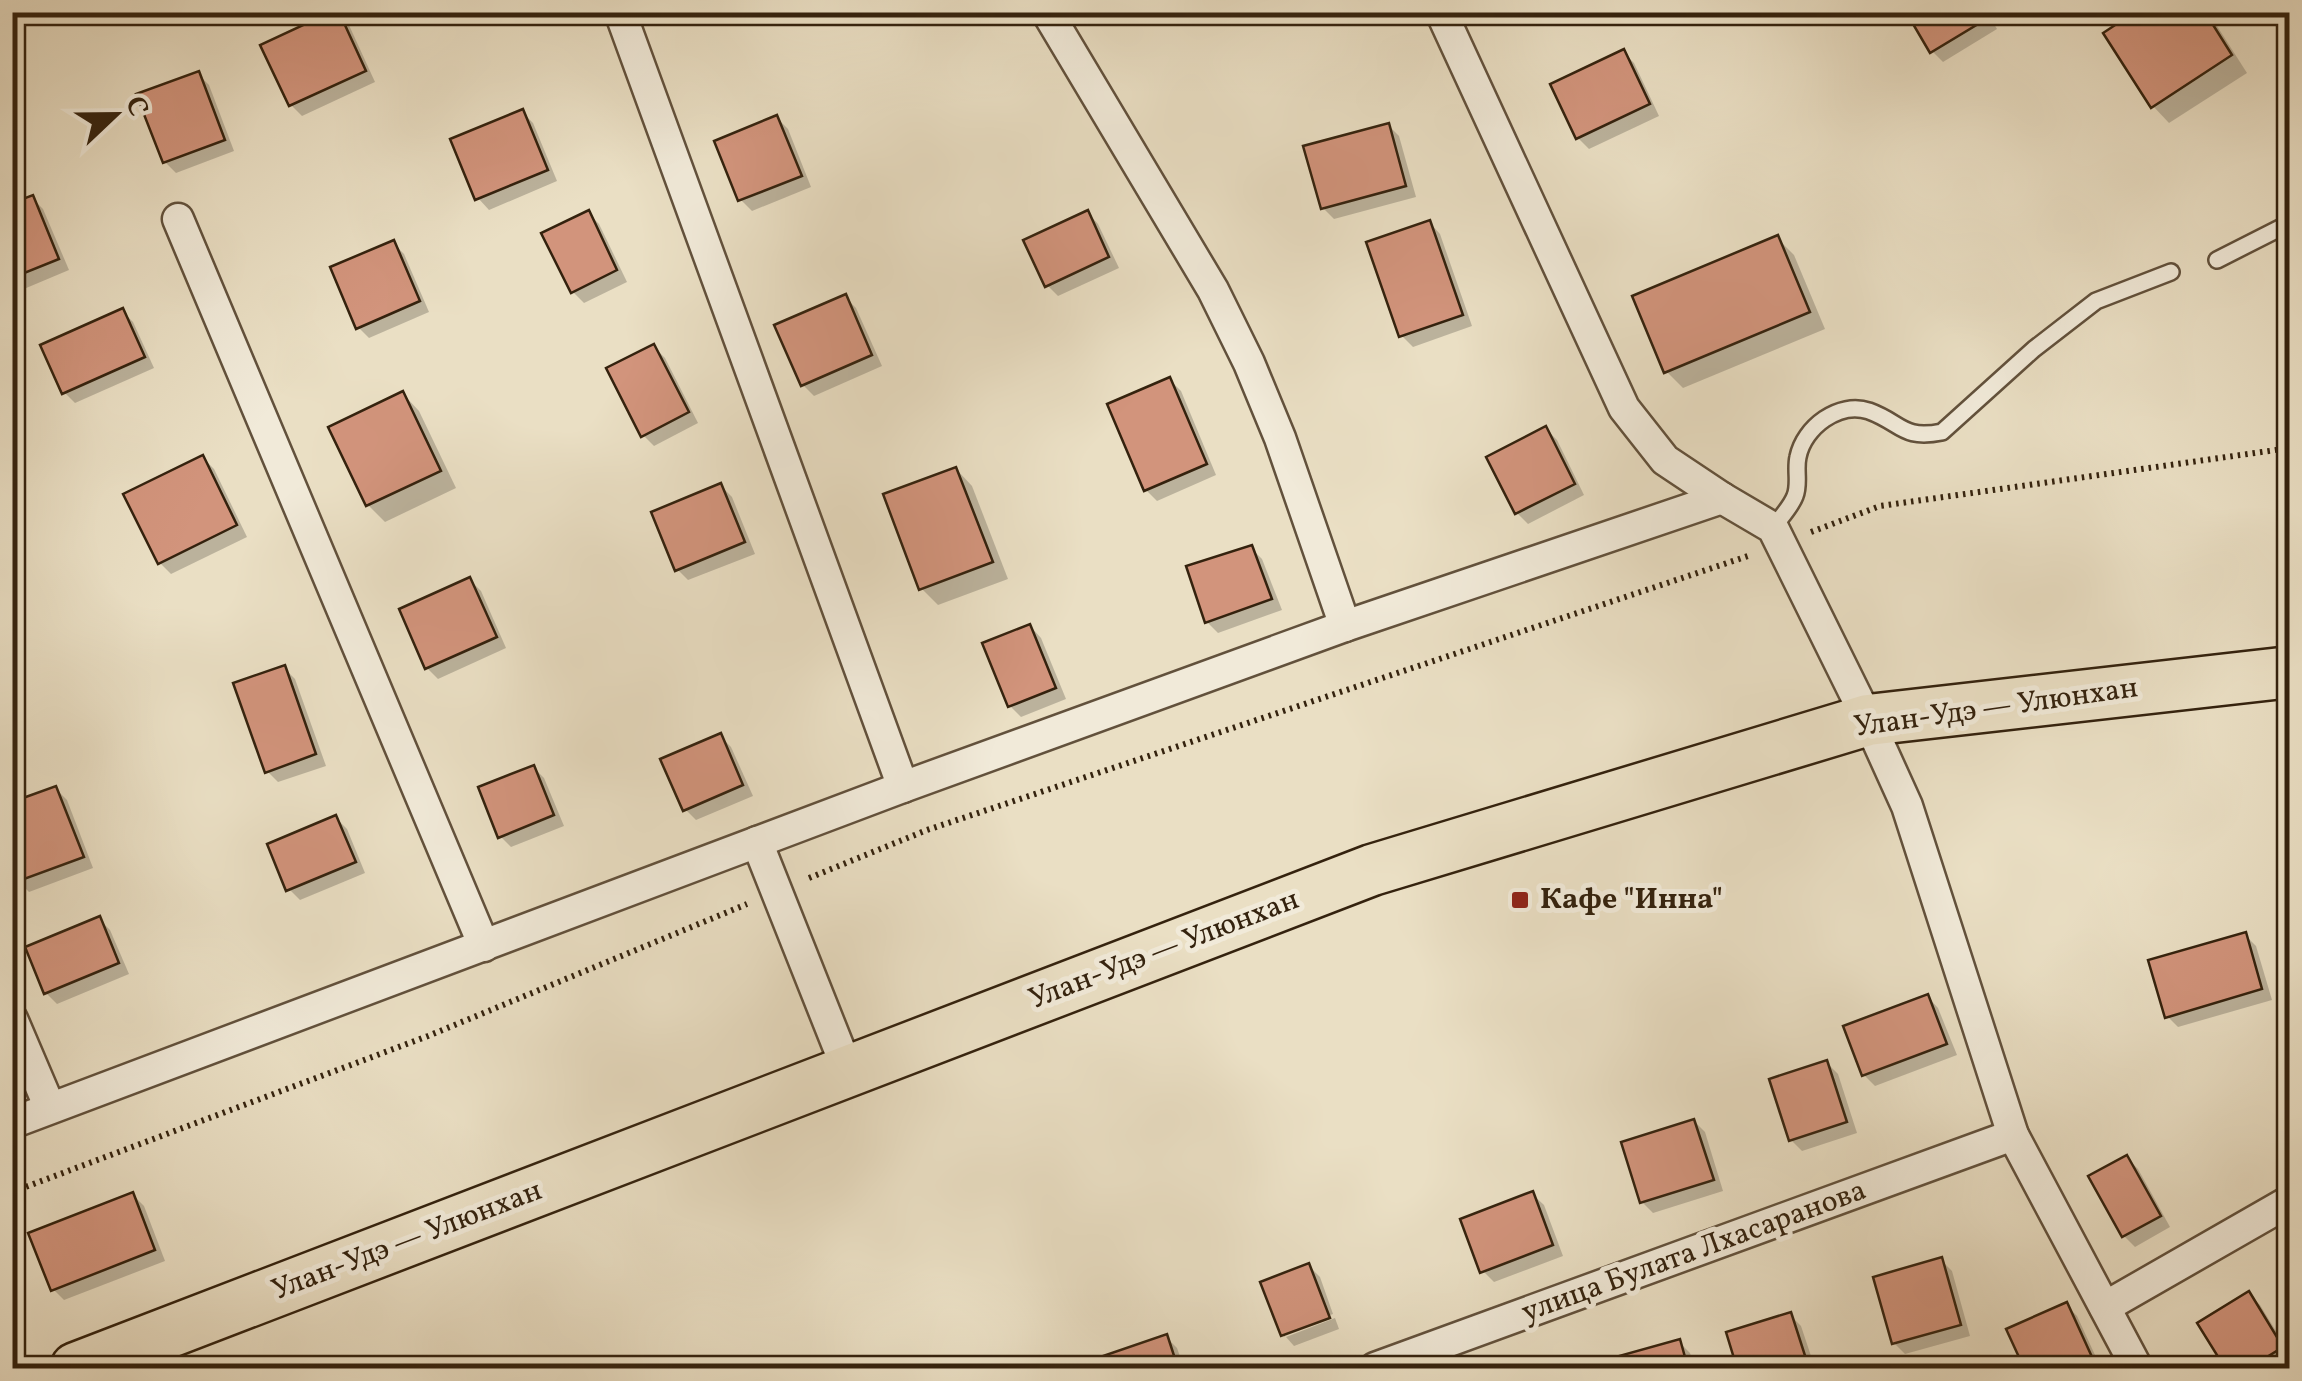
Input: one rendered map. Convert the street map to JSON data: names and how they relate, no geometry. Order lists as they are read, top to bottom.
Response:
{
  "streets": {
    "main road": ["Улан-Удэ — Улюнхан"],
    "street": ["улица Булата Лхасаранова"]
  },
  "places": {
    "transit": ["Кафе \"Инна\""]
  },
  "north": "right"
}
